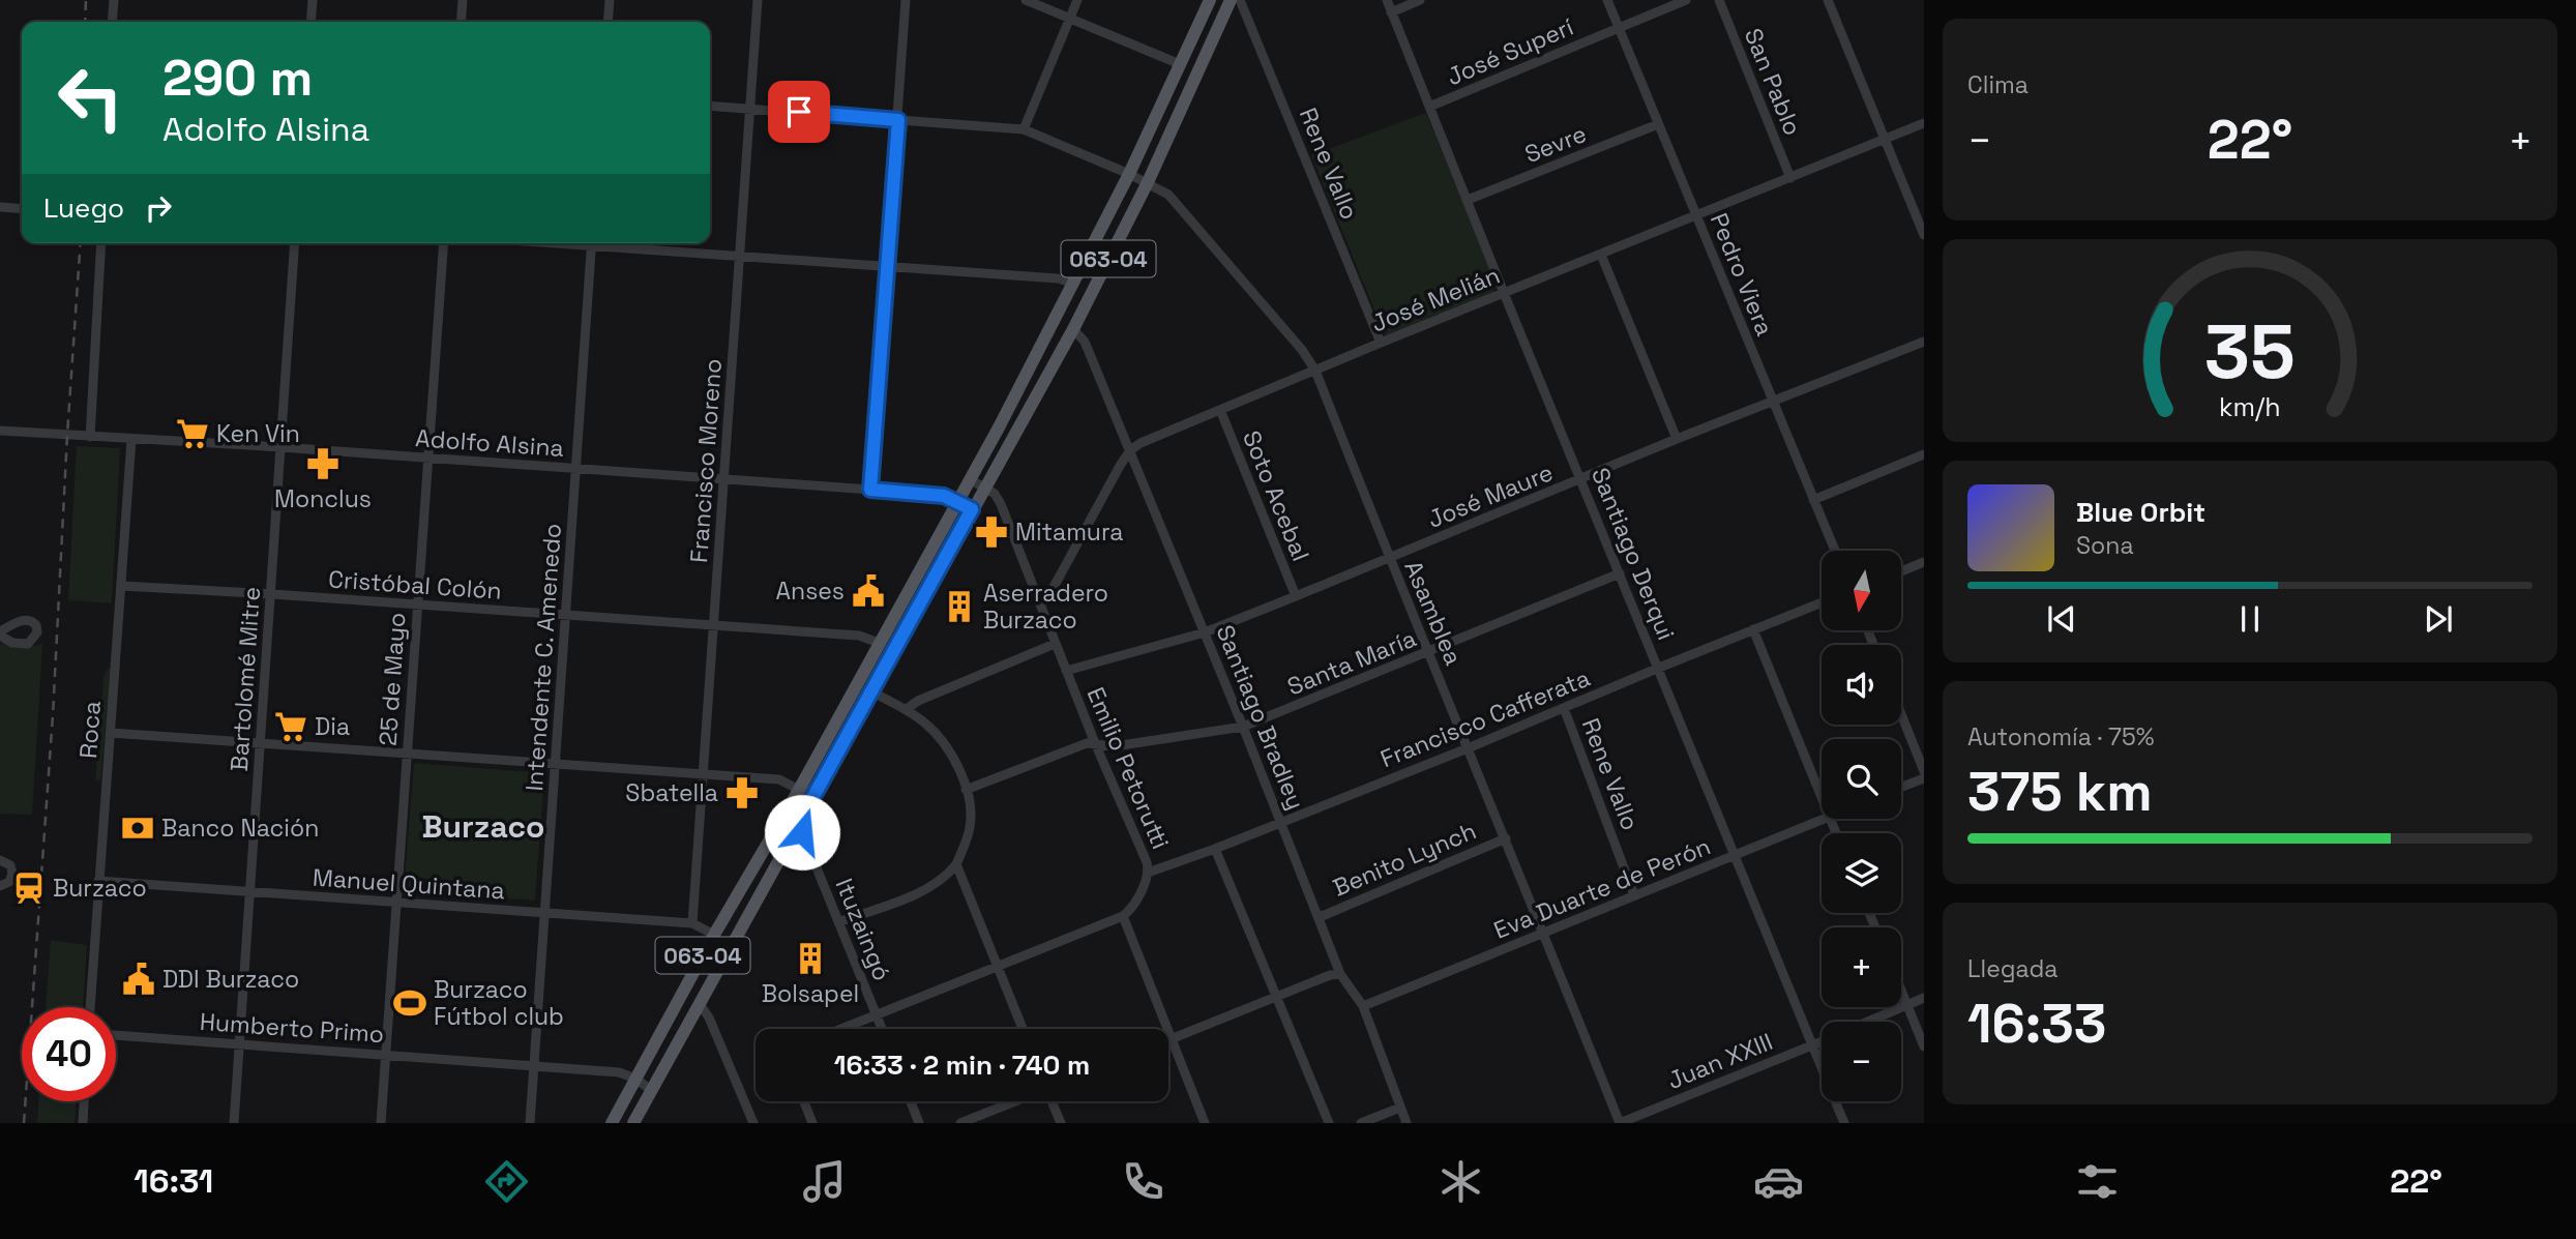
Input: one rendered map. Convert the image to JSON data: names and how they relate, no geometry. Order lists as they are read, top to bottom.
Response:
{
  "streets": {
    "main road": ["063-04"],
    "street": [
      "José Superí",
      "San Pablo",
      "Sevre",
      "Rene Vallo",
      "Pedro Viera",
      "José Melián",
      "Adolfo Alsina",
      "Francisco Moreno",
      "Soto Acebal",
      "José Maure",
      "Santiago Derqui",
      "Cristóbal Colón",
      "Asamblea",
      "Intendente C. Amenedo",
      "Santa María",
      "Bartolomé Mitre",
      "25 de Mayo",
      "Santiago Bradley",
      "Francisco Cafferata",
      "Roca",
      "Emilio Petorutti",
      "Benito Lynch",
      "Manuel Quintana",
      "Eva Duarte de Perón",
      "Ituzaingó",
      "Humberto Primo",
      "Juan XXIII"
    ]
  },
  "crossings": [
    ["José Superí", "Pedro Viera"],
    ["José Superí", "Santiago Derqui"],
    ["San Pablo", "José Melián"],
    ["Sevre", "Pedro Viera"],
    ["Sevre", "Santiago Derqui"],
    ["Rene Vallo", "José Melián"],
    ["Rene Vallo", "Francisco Cafferata"],
    ["Rene Vallo", "Eva Duarte de Perón"],
    ["063-04", "Adolfo Alsina"],
    ["063-04", "Cristóbal Colón"],
    ["063-04", "Asamblea"],
    ["063-04", "Santiago Bradley"],
    ["063-04", "Emilio Petorutti"],
    ["063-04", "Manuel Quintana"],
    ["063-04", "Ituzaingó"],
    ["063-04", "Humberto Primo"],
    ["Pedro Viera", "José Melián"],
    ["Pedro Viera", "José Maure"],
    ["José Melián", "Soto Acebal"],
    ["José Melián", "Santiago Derqui"],
    ["José Melián", "Asamblea"],
    ["José Melián", "Santiago Bradley"],
    ["Adolfo Alsina", "Francisco Moreno"],
    ["Adolfo Alsina", "Intendente C. Amenedo"],
    ["Adolfo Alsina", "Bartolomé Mitre"],
    ["Adolfo Alsina", "25 de Mayo"],
    ["Adolfo Alsina", "Roca"],
    ["Francisco Moreno", "Cristóbal Colón"],
    ["Francisco Moreno", "Asamblea"],
    ["Francisco Moreno", "Manuel Quintana"],
    ["Soto Acebal", "José Maure"],
    ["José Maure", "Santiago Derqui"],
    ["José Maure", "Asamblea"],
    ["José Maure", "Santiago Bradley"],
    ["José Maure", "Emilio Petorutti"],
    ["Santiago Derqui", "Santa María"],
    ["Santiago Derqui", "Francisco Cafferata"],
    ["Santiago Derqui", "Eva Duarte de Perón"],
    ["Santiago Derqui", "Juan XXIII"],
    ["Cristóbal Colón", "Intendente C. Amenedo"],
    ["Cristóbal Colón", "Bartolomé Mitre"],
    ["Cristóbal Colón", "25 de Mayo"],
    ["Cristóbal Colón", "Roca"],
    ["Asamblea", "Santa María"],
    ["Asamblea", "Francisco Cafferata"],
    ["Asamblea", "Benito Lynch"],
    ["Asamblea", "Eva Duarte de Perón"],
    ["Asamblea", "Juan XXIII"],
    ["Intendente C. Amenedo", "Manuel Quintana"],
    ["Intendente C. Amenedo", "Humberto Primo"],
    ["Santa María", "Santiago Bradley"],
    ["Santa María", "Emilio Petorutti"],
    ["Bartolomé Mitre", "Manuel Quintana"],
    ["Bartolomé Mitre", "Humberto Primo"],
    ["25 de Mayo", "Manuel Quintana"],
    ["25 de Mayo", "Humberto Primo"],
    ["Santiago Bradley", "Francisco Cafferata"],
    ["Santiago Bradley", "Benito Lynch"],
    ["Santiago Bradley", "Eva Duarte de Perón"],
    ["Francisco Cafferata", "Emilio Petorutti"],
    ["Roca", "Manuel Quintana"]
  ],
  "districts": ["Burzaco"],
  "places": {
    "supermarket": ["Ken Vin", "Dia"],
    "pharmacy": ["Monclus", "Mitamura", "Sbatella"],
    "public building": ["Anses", "DDI Burzaco"],
    "building": ["Aserradero Burzaco", "Bolsapel"],
    "bank": ["Banco Nación"],
    "station": ["Burzaco"],
    "sports": ["Burzaco Fútbol club"]
  },
  "north": "bottom",
  "page": {
    "tile": [
      "Clima",
      ["Autonomía · 75%", "375 km"],
      ["Llegada", "16:33"]
    ],
    "turn": ["290 m", "Adolfo Alsina"],
    "heat": ["−", "22°", "+"],
    "then": "Luego",
    "song": ["Blue Orbit", "Sona"],
    "map_buttons": ["+", "−"],
    "limit": "40",
    "trip": "16:33 · 2 min · 740 m",
    "tabs": ["16:31", "22°"],
    "gauge": ["35", "km/h"]
  }
}
